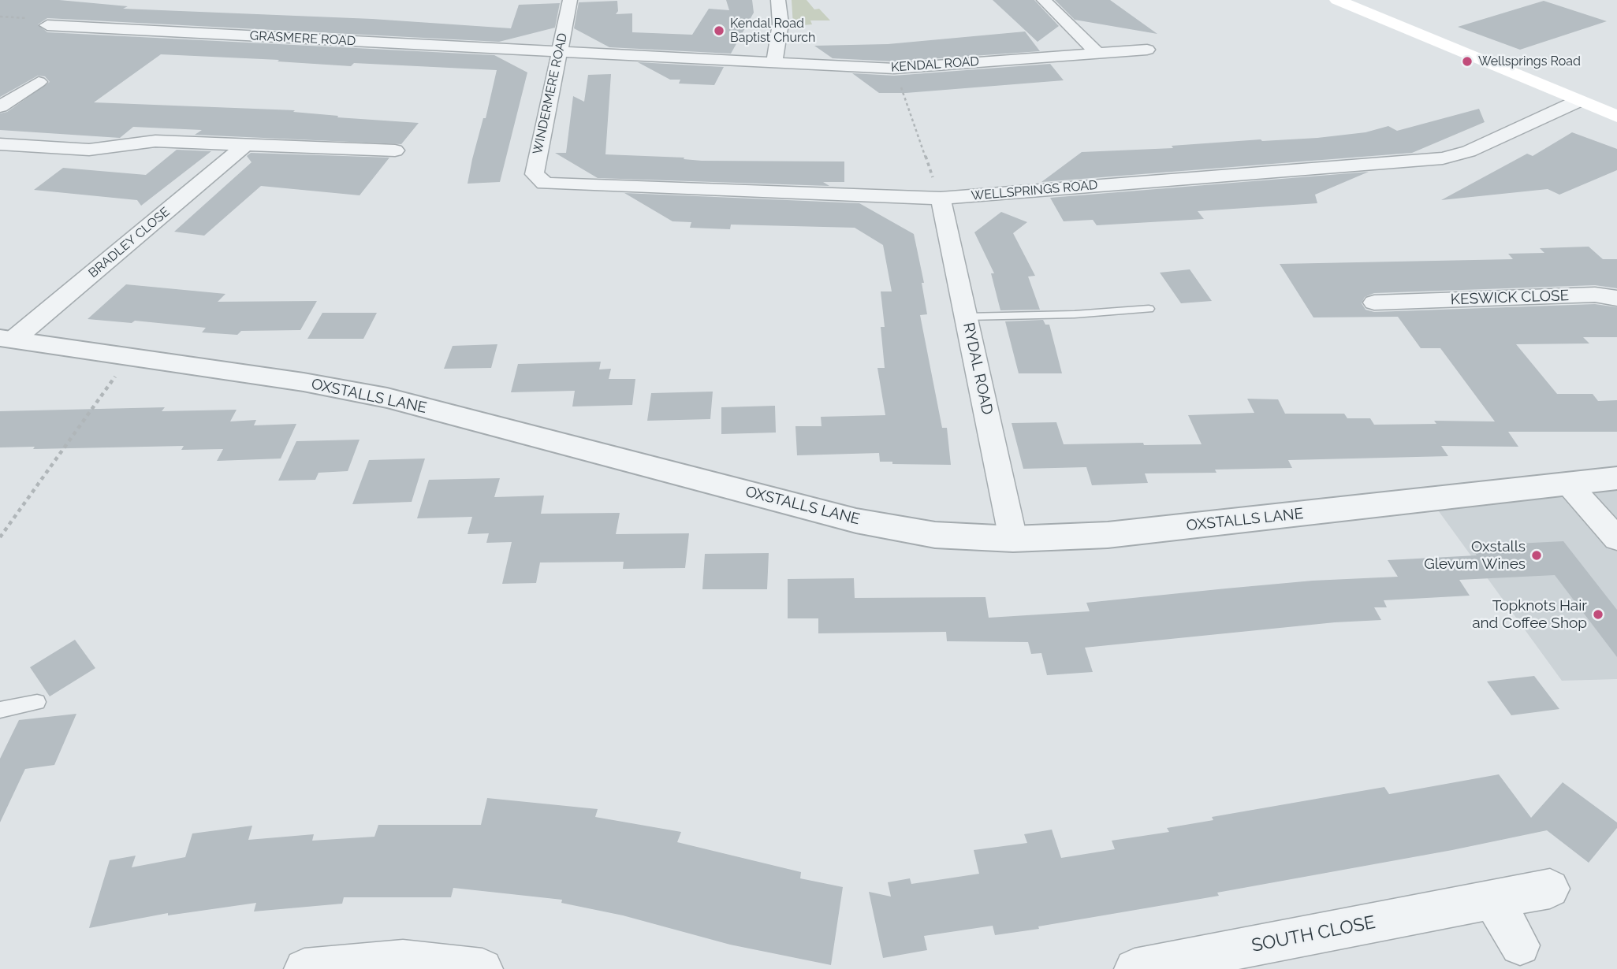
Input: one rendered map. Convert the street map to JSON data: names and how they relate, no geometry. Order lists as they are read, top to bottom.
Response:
{
  "streets": {
    "street": [
      "GRASMERE ROAD",
      "KENDAL ROAD",
      "WINDERMERE ROAD",
      "WELLSPRINGS ROAD",
      "BRADLEY CLOSE",
      "KESWICK CLOSE",
      "RYDAL ROAD",
      "OXSTALLS LANE",
      "SOUTH CLOSE"
    ]
  },
  "crossings": [
    ["GRASMERE ROAD", "KENDAL ROAD"],
    ["GRASMERE ROAD", "WINDERMERE ROAD"],
    ["KENDAL ROAD", "WINDERMERE ROAD"],
    ["WINDERMERE ROAD", "WELLSPRINGS ROAD"],
    ["WELLSPRINGS ROAD", "RYDAL ROAD"],
    ["BRADLEY CLOSE", "OXSTALLS LANE"],
    ["RYDAL ROAD", "OXSTALLS LANE"]
  ],
  "places": [
    "Kendal Road Baptist Church",
    "Wellsprings Road",
    "Oxstalls Glevum Wines",
    "Topknots Hair and Coffee Shop"
  ]
}
